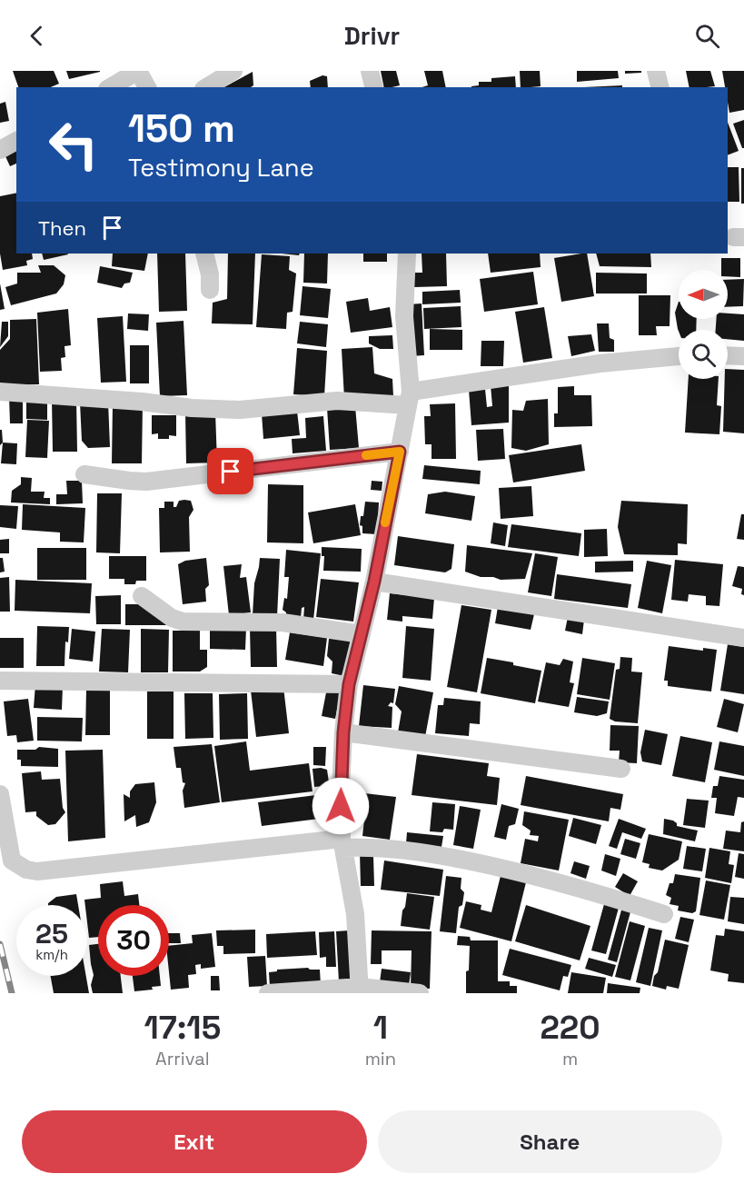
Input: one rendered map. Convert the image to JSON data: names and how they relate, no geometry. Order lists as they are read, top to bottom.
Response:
{
  "north": "left",
  "page": {
    "header": "Drivr",
    "turn": ["150 m", "Testimony Lane"],
    "then": "Then",
    "speed": "25 km/h",
    "limit": "30",
    "eta": [
      "17:15",
      "Arrival",
      "1",
      "min",
      "220",
      "m"
    ],
    "buttons": ["Exit", "Share"]
  }
}
